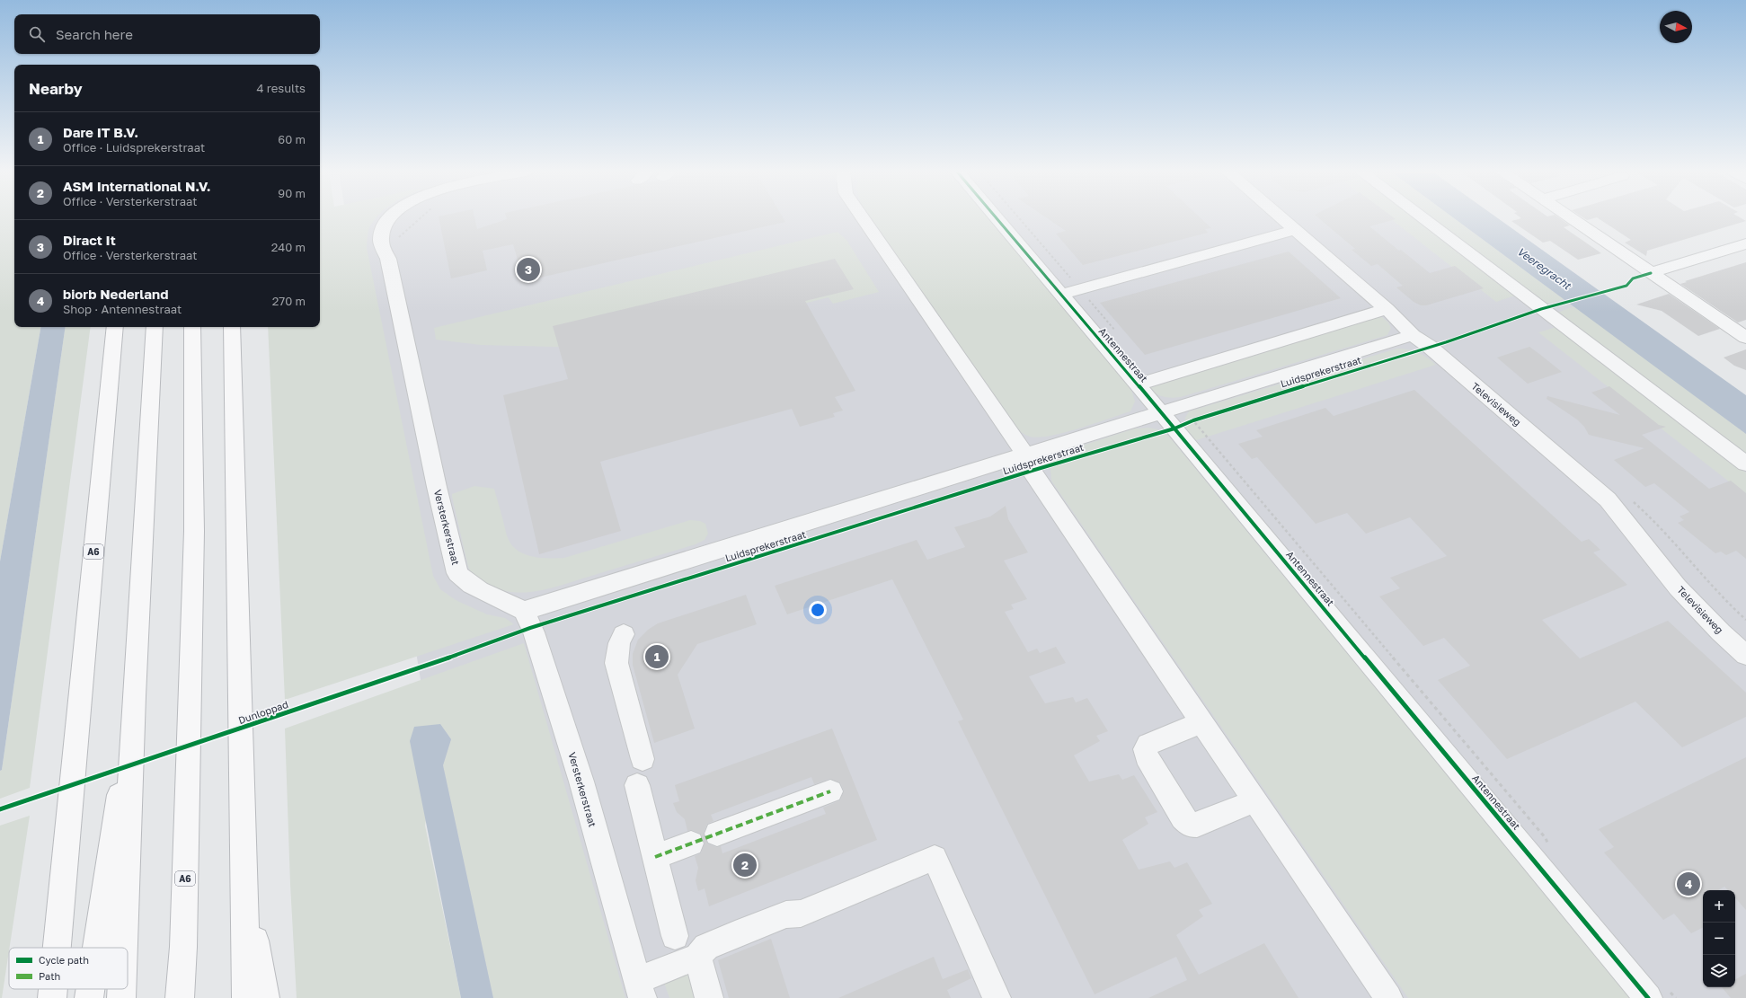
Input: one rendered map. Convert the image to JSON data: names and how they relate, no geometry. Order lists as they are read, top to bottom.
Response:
{
  "streets": {
    "highway": ["A6"],
    "street": [
      "Antennestraat",
      "Luidsprekerstraat",
      "Televisieweg",
      "Versterkerstraat"
    ],
    "cycle path": ["Dunloppad"]
  },
  "crossings": [
    ["Antennestraat", "Luidsprekerstraat"],
    ["Luidsprekerstraat", "Televisieweg"],
    ["Luidsprekerstraat", "Versterkerstraat"]
  ],
  "water": ["Veeregracht"],
  "legend": ["Cycle path", "Path"],
  "north": "right",
  "page": {
    "search": "Search here",
    "heading": ["Nearby", "4 results"],
    "list": [
      {
        "mark": "1",
        "name": "Dare IT B.V.",
        "note": "Office · Luidsprekerstraat",
        "value": "60 m"
      },
      {
        "mark": "2",
        "name": "ASM International N.V.",
        "note": "Office · Versterkerstraat",
        "value": "90 m"
      },
      {
        "mark": "3",
        "name": "Diract It",
        "note": "Office · Versterkerstraat",
        "value": "240 m"
      },
      {
        "mark": "4",
        "name": "biorb Nederland",
        "note": "Shop · Antennestraat",
        "value": "270 m"
      }
    ],
    "pins": [
      "3",
      "1",
      "2",
      "4"
    ],
    "map_buttons": ["+", "−"]
  }
}
